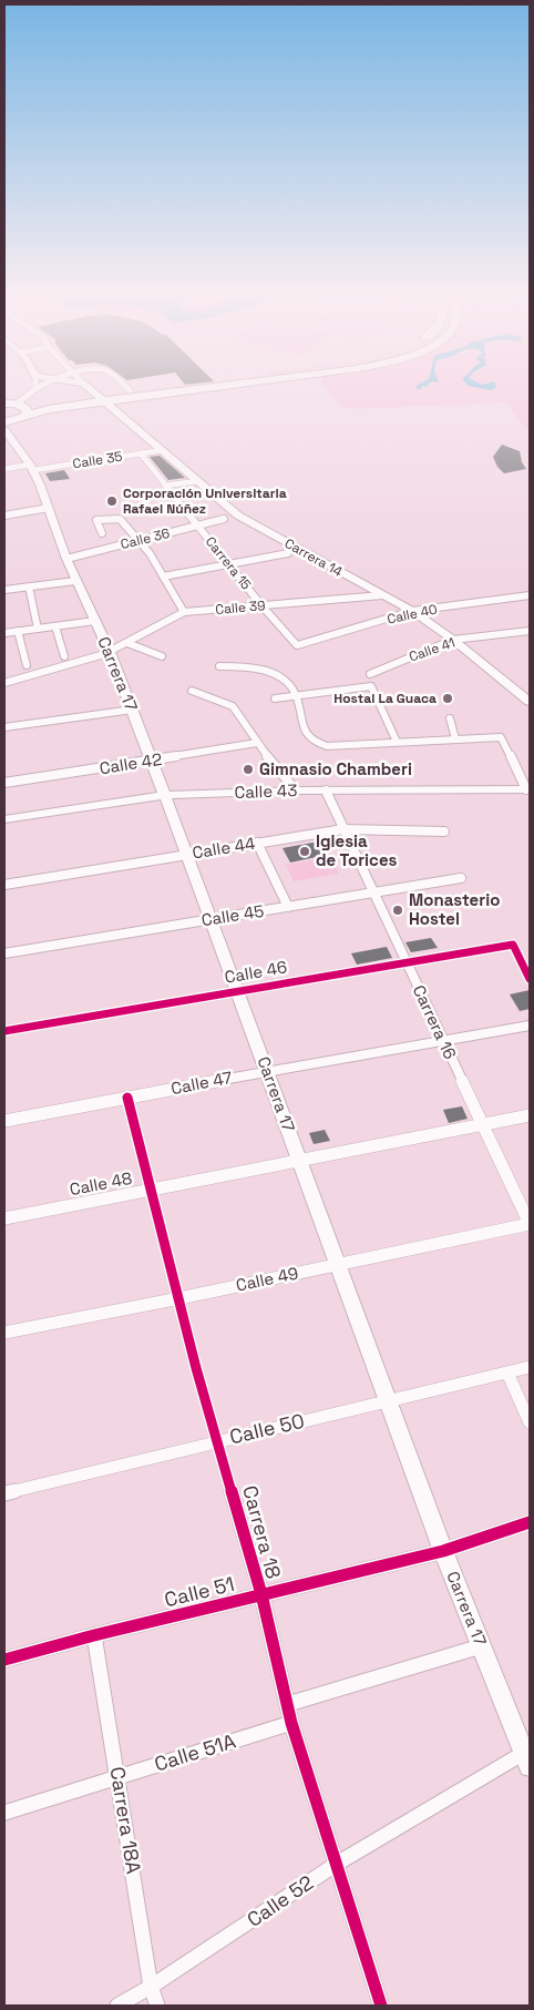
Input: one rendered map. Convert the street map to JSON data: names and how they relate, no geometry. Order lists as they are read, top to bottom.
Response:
{
  "streets": {
    "main road": ["Carrera 14", "Carrera 17", "Calle 43"],
    "street": [
      "Calle 35",
      "Calle 36",
      "Carrera 15",
      "Calle 39",
      "Calle 40",
      "Calle 41",
      "Calle 42",
      "Calle 44",
      "Calle 45",
      "Calle 46",
      "Carrera 16",
      "Calle 47",
      "Calle 48",
      "Calle 49",
      "Calle 50",
      "Carrera 18",
      "Calle 51",
      "Calle 51A",
      "Carrera 18A",
      "Calle 52"
    ]
  },
  "crossings": [
    ["Calle 35", "Carrera 14"],
    ["Calle 35", "Carrera 15"],
    ["Calle 35", "Carrera 17"],
    ["Calle 36", "Carrera 15"],
    ["Calle 36", "Carrera 17"],
    ["Carrera 14", "Calle 39"],
    ["Carrera 14", "Calle 40"],
    ["Carrera 14", "Calle 41"],
    ["Carrera 15", "Calle 39"],
    ["Carrera 15", "Calle 40"],
    ["Calle 39", "Carrera 17"],
    ["Carrera 17", "Calle 42"],
    ["Carrera 17", "Calle 43"],
    ["Carrera 17", "Calle 44"],
    ["Carrera 17", "Calle 45"],
    ["Carrera 17", "Calle 46"],
    ["Carrera 17", "Calle 47"],
    ["Carrera 17", "Calle 48"],
    ["Carrera 17", "Calle 49"],
    ["Carrera 17", "Calle 50"],
    ["Carrera 17", "Calle 51"],
    ["Carrera 17", "Calle 52"],
    ["Calle 43", "Carrera 16"],
    ["Calle 44", "Carrera 16"],
    ["Calle 45", "Carrera 16"],
    ["Calle 46", "Carrera 16"],
    ["Carrera 16", "Calle 47"],
    ["Carrera 16", "Calle 48"],
    ["Carrera 16", "Calle 49"],
    ["Calle 47", "Carrera 18"],
    ["Calle 48", "Carrera 18"],
    ["Calle 49", "Carrera 18"],
    ["Calle 50", "Carrera 18"],
    ["Carrera 18", "Calle 51"],
    ["Carrera 18", "Calle 51A"],
    ["Carrera 18", "Calle 52"],
    ["Calle 51", "Carrera 18A"],
    ["Calle 51A", "Carrera 18A"],
    ["Carrera 18A", "Calle 52"]
  ],
  "places": [
    "Corporación Universitaria Rafael Núñez",
    "Hostal La Guaca",
    "Gimnasio Chamberi",
    "Iglesia de Torices",
    "Monasterio Hostel"
  ]
}
